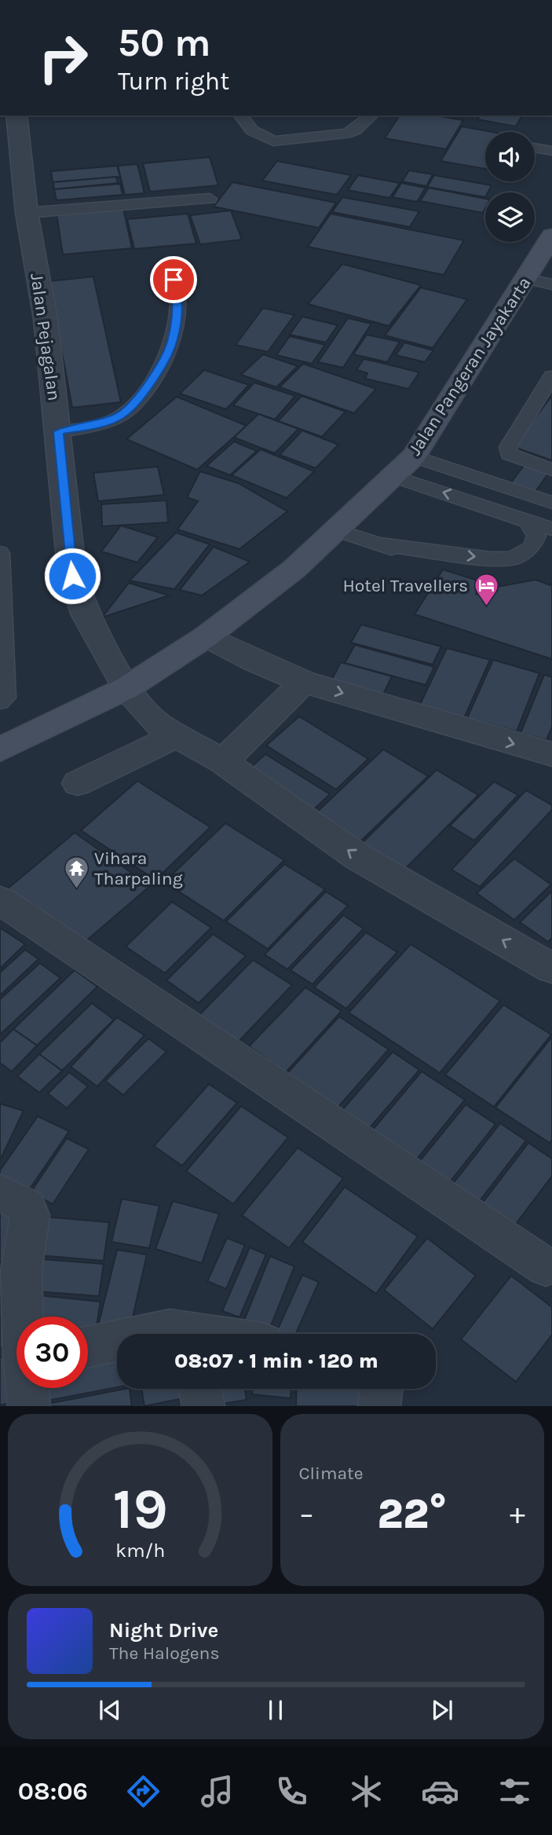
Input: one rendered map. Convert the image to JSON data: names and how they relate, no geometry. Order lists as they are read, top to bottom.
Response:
{
  "streets": {
    "street": ["Jalan Pejagalan", "Jalan Pangeran Jayakarta"]
  },
  "crossings": [
    ["Jalan Pejagalan", "Jalan Pangeran Jayakarta"]
  ],
  "places": {
    "hotel": ["Hotel Travellers"],
    "temple": ["Vihara Tharpaling"]
  },
  "page": {
    "turn": ["50 m", "Turn right"],
    "limit": "30",
    "trip": "08:07 · 1 min · 120 m",
    "tile": "Climate",
    "heat": ["−", "22°", "+"],
    "song": ["Night Drive", "The Halogens"],
    "tabs": "08:06",
    "gauge": ["19", "km/h"]
  }
}
